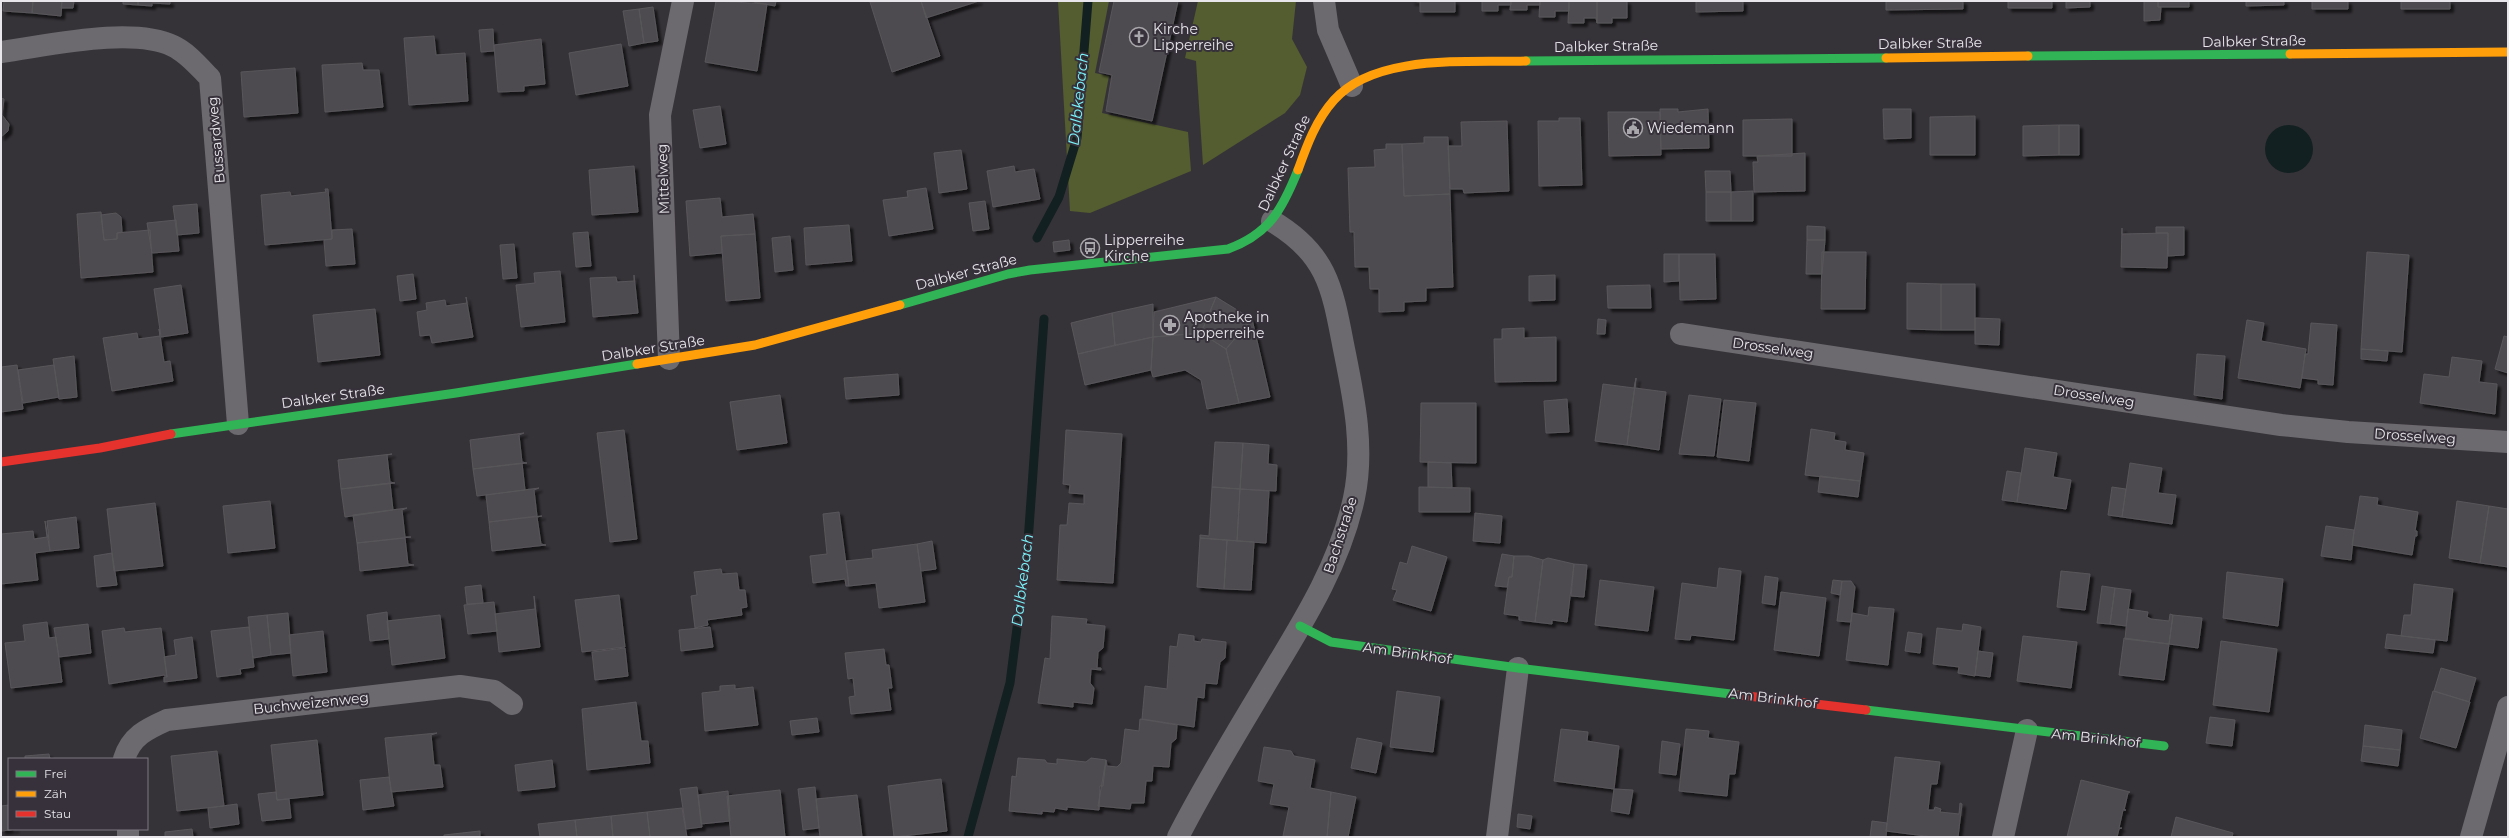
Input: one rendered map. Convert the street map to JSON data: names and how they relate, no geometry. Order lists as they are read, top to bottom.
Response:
{
  "streets": {
    "street": [
      "Dalbker Straße",
      "Bussardweg",
      "Mittelweg",
      "Drosselweg",
      "Bachstraße",
      "Am Brinkhof",
      "Buchweizenweg"
    ]
  },
  "crossings": [
    ["Dalbker Straße", "Bussardweg"],
    ["Dalbker Straße", "Mittelweg"],
    ["Dalbker Straße", "Bachstraße"],
    ["Bachstraße", "Am Brinkhof"]
  ],
  "water": ["Dalbkebach"],
  "places": {
    "church": ["Kirche Lipperreihe"],
    "public building": ["Wiedemann"],
    "bus stop": ["Lipperreihe Kirche"],
    "pharmacy": ["Apotheke in Lipperreihe"]
  },
  "legend": ["Frei", "Zäh", "Stau"]
}
